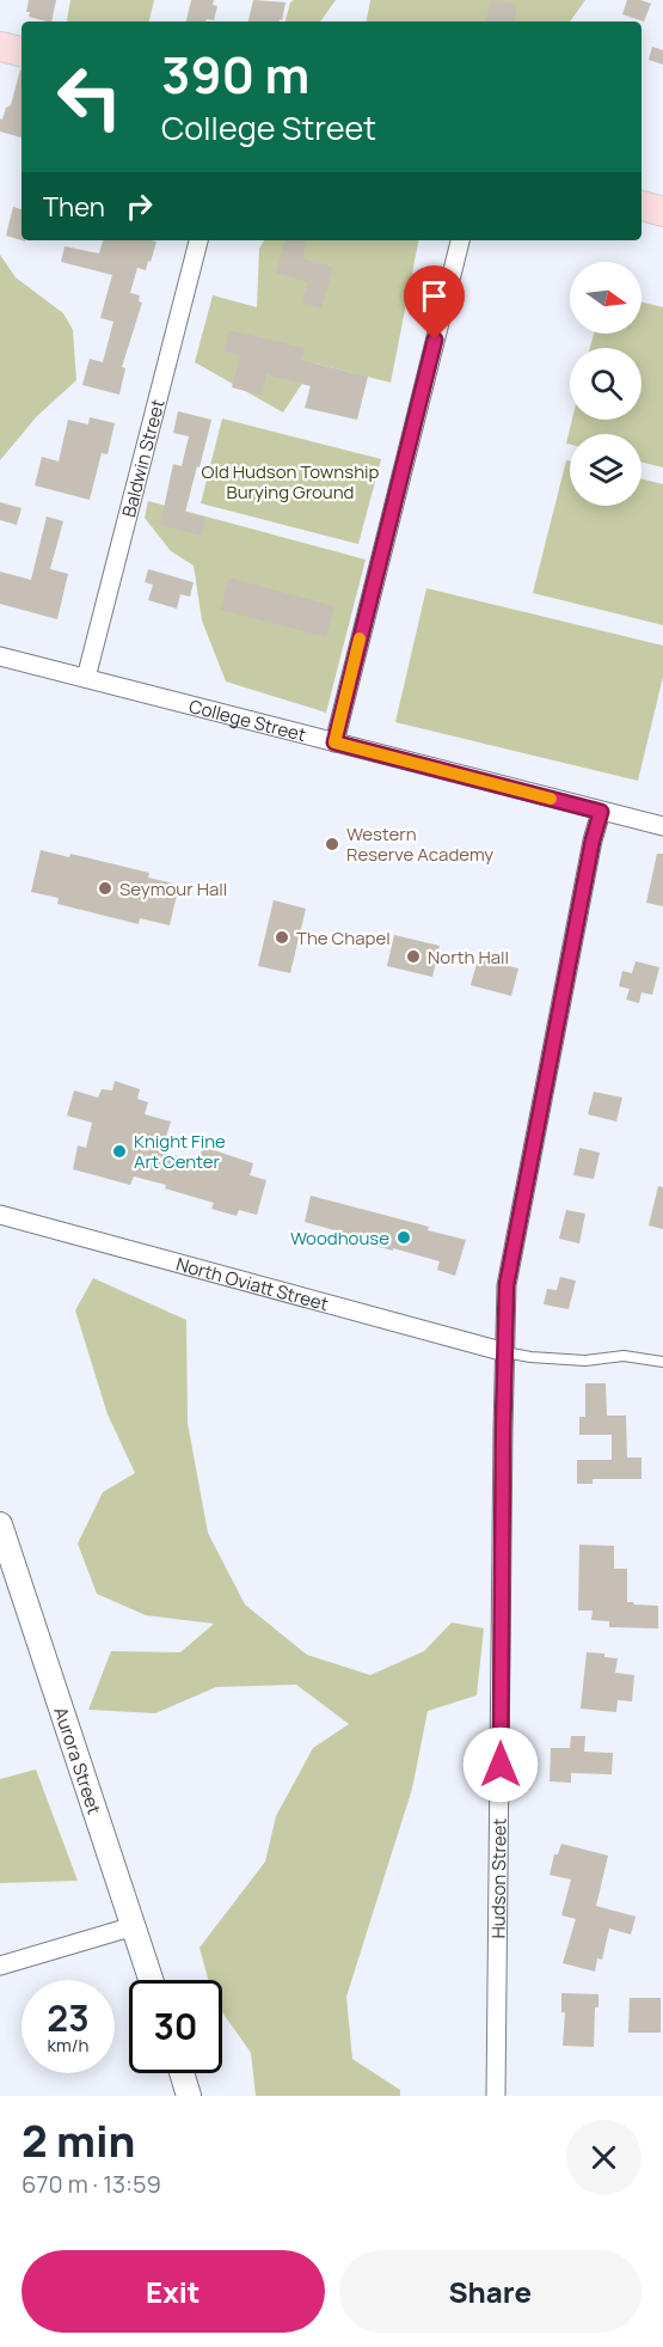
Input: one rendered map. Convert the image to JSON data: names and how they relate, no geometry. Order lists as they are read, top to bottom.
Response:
{
  "streets": {
    "street": [
      "Baldwin Street",
      "College Street",
      "North Oviatt Street",
      "Aurora Street",
      "Hudson Street"
    ]
  },
  "crossings": [
    ["Baldwin Street", "College Street"],
    ["College Street", "Hudson Street"],
    ["North Oviatt Street", "Hudson Street"]
  ],
  "parks": ["Old Hudson Township Burying Ground"],
  "places": [
    "Western Reserve Academy",
    "Seymour Hall",
    "The Chapel",
    "North Hall",
    "Knight Fine Art Center",
    "Woodhouse"
  ],
  "north": "right",
  "page": {
    "turn": ["390 m", "College Street"],
    "then": "Then",
    "speed": "23 km/h",
    "limit": "30",
    "heading": ["2 min", "670 m · 13:59"],
    "buttons": ["Exit", "Share"]
  }
}
